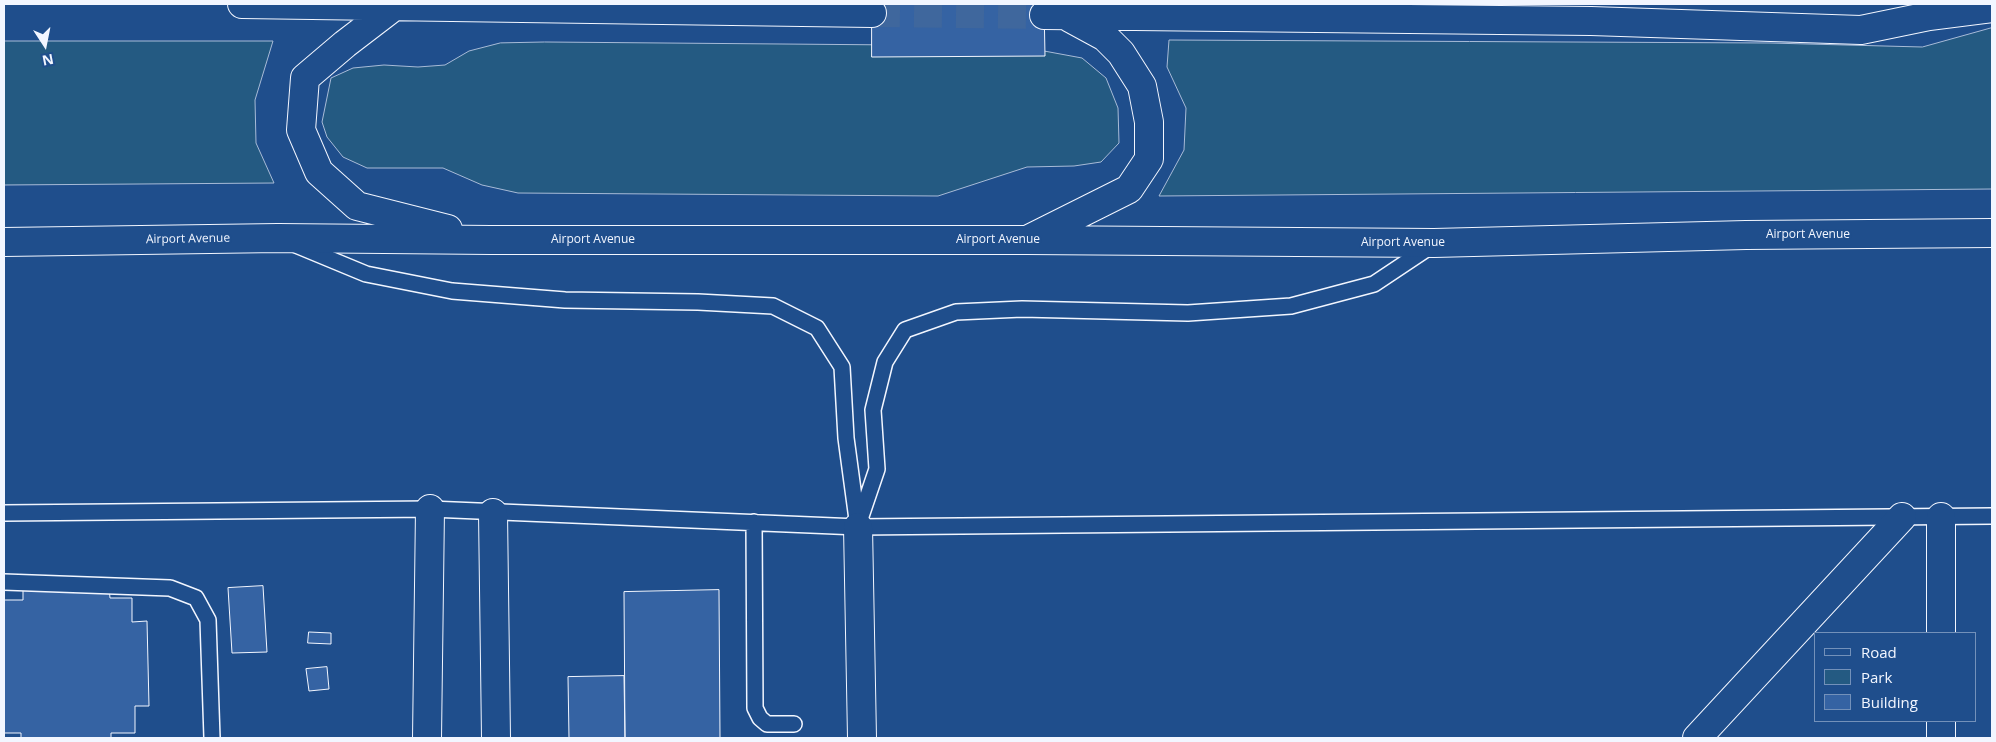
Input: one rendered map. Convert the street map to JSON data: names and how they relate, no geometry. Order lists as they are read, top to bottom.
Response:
{
  "streets": {
    "main road": ["Airport Avenue"]
  },
  "legend": ["Road", "Park", "Building"],
  "north": "bottom"
}
